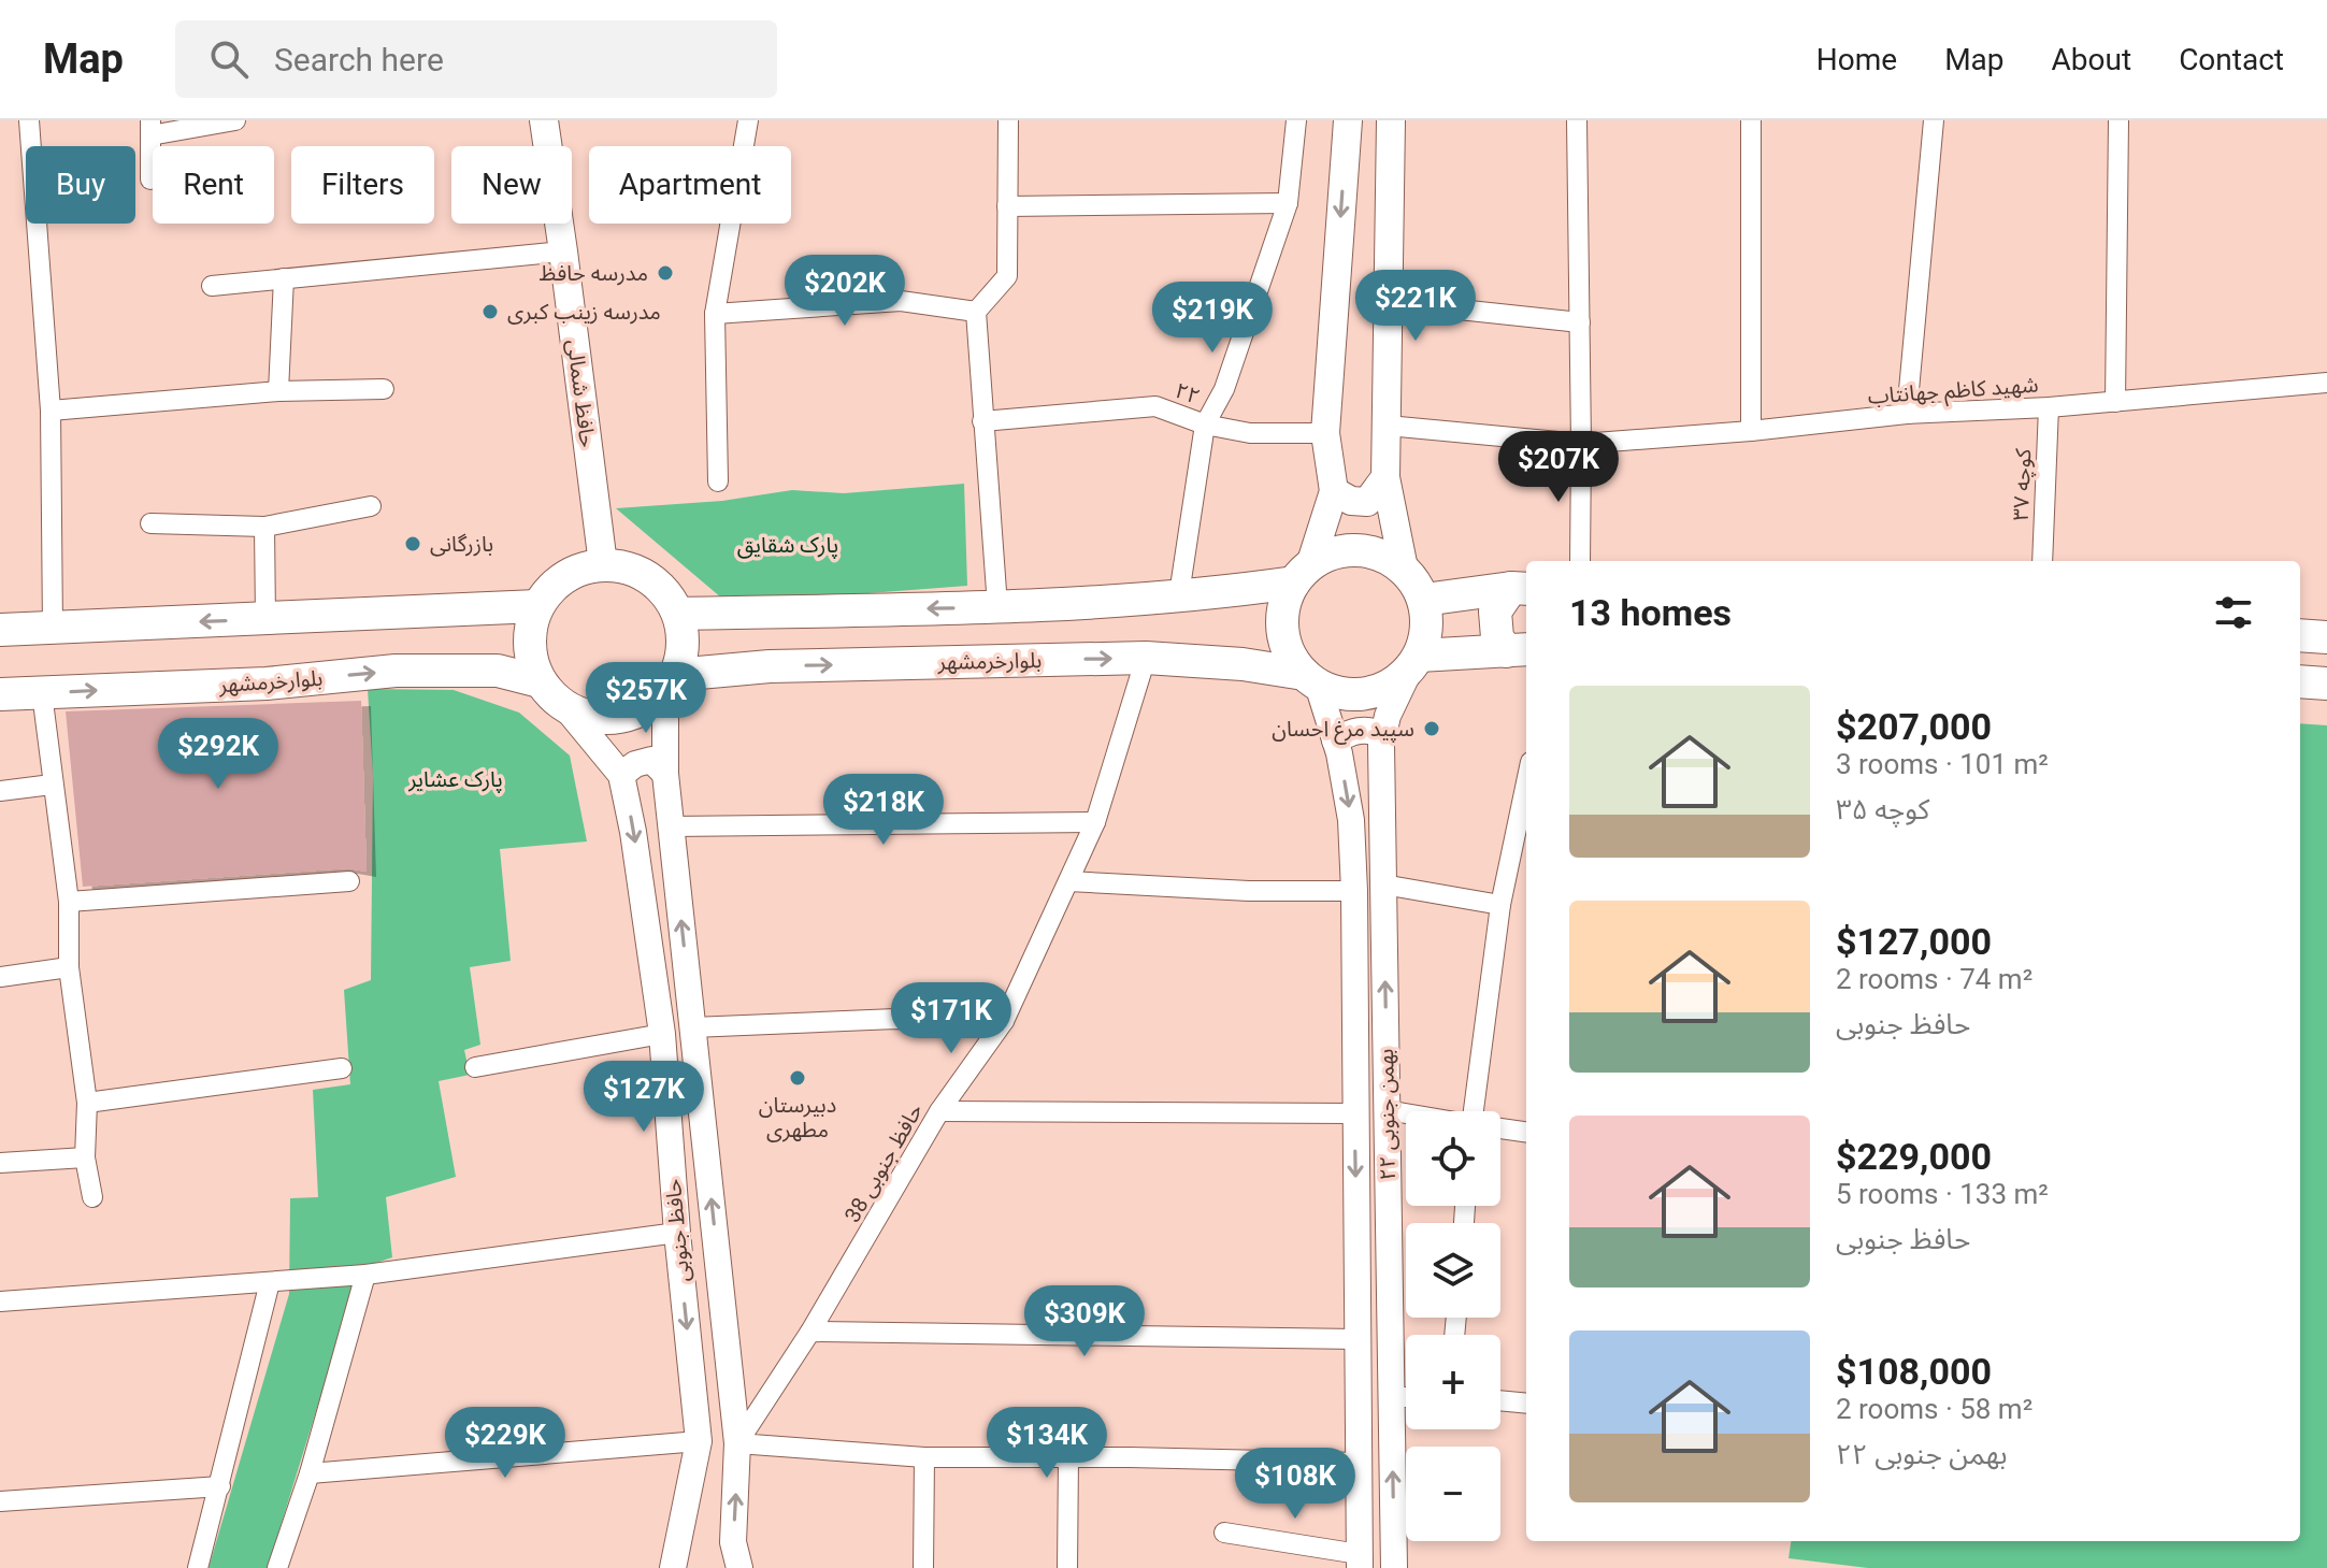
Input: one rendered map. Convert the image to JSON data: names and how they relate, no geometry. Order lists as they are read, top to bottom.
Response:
{
  "streets": {
    "main road": ["حافظ شمالی", "بلوارخرمشهر"],
    "street": [
      "شهید کاظم جهانتاب",
      "۲۲",
      "کوچه ۳۷",
      "۲۲ بهمن جنوبی",
      "حافظ جنوبی 38",
      "حافظ جنوبی"
    ]
  },
  "crossings": [
    ["شهید کاظم جهانتاب", "کوچه ۳۷"],
    ["حافظ شمالی", "بلوارخرمشهر"],
    ["حافظ شمالی", "حافظ جنوبی"],
    ["بلوارخرمشهر", "۲۲ بهمن جنوبی"],
    ["بلوارخرمشهر", "حافظ جنوبی 38"],
    ["بلوارخرمشهر", "حافظ جنوبی"],
    ["حافظ جنوبی 38", "حافظ جنوبی"]
  ],
  "parks": ["پارک شقایق", "پارک عشایر"],
  "places": [
    "مدرسه حافظ",
    "مدرسه زینب کبری",
    "بازرگانی",
    "سپید مرغ احسان",
    "دبیرستان مطهری"
  ],
  "page": {
    "header": "Map",
    "search": "Search here",
    "nav": [
      "Home",
      "Map",
      "About",
      "Contact"
    ],
    "chip": [
      "Buy",
      "Rent",
      "Filters",
      "New",
      "Apartment"
    ],
    "price": [
      "$202K",
      "$221K",
      "$219K",
      "$207K",
      "$257K",
      "$292K",
      "$218K",
      "$171K",
      "$127K",
      "$309K",
      "$229K",
      "$134K",
      "$108K"
    ],
    "heading": "13 homes",
    "list": [
      {
        "name": "$207,000",
        "note": "3 rooms · 101 m² · کوچه ۳۵"
      },
      {
        "name": "$127,000",
        "note": "2 rooms · 74 m² · حافظ جنوبی"
      },
      {
        "name": "$229,000",
        "note": "5 rooms · 133 m² · حافظ جنوبی"
      },
      {
        "name": "$108,000",
        "note": "2 rooms · 58 m² · ۲۲ بهمن جنوبی"
      }
    ],
    "map_buttons": ["+", "−"]
  }
}
